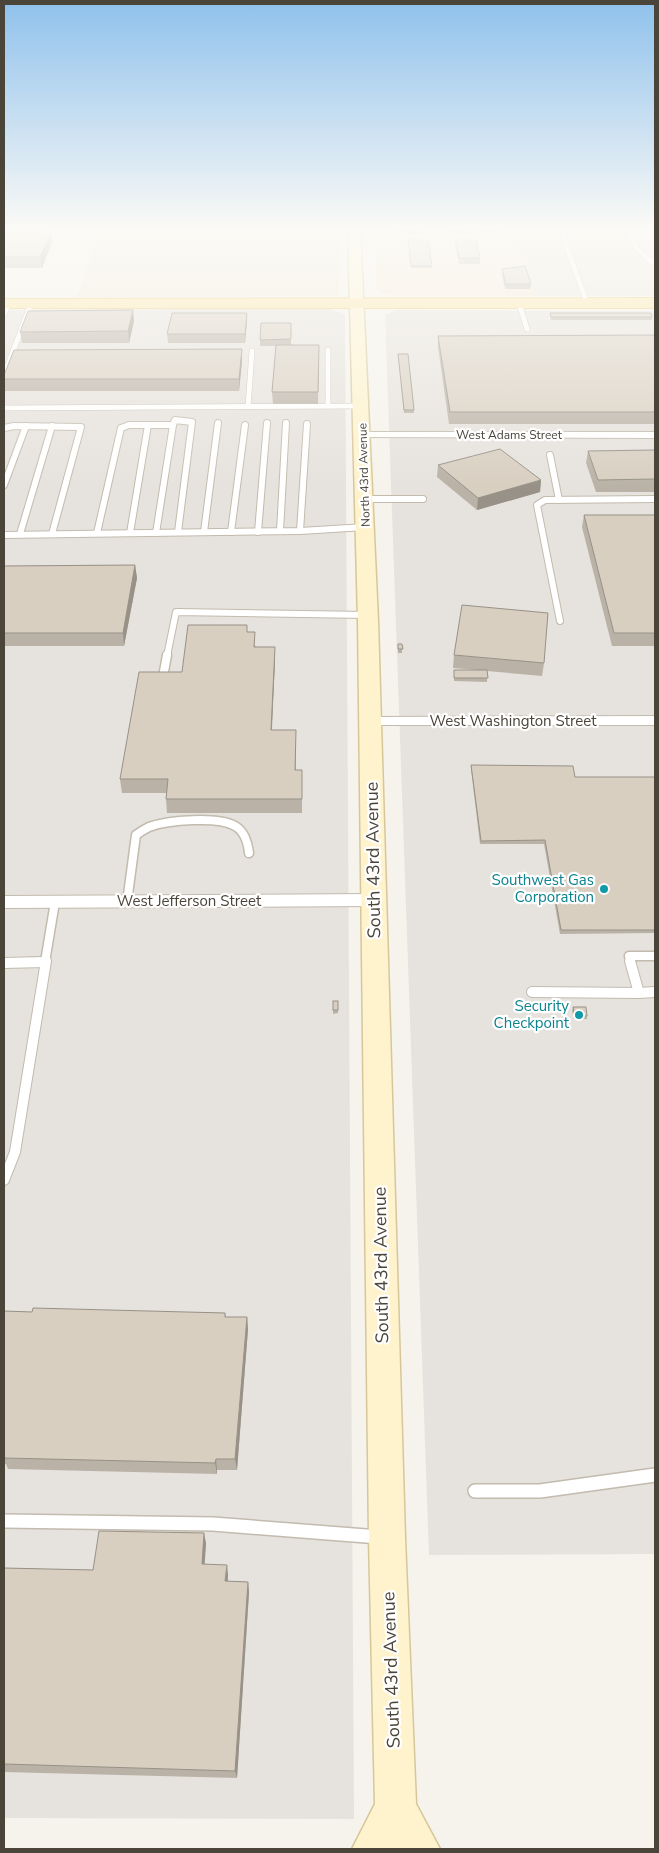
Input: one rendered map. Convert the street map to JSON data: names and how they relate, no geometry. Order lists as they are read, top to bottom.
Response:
{
  "streets": {
    "main road": ["North 43rd Avenue", "South 43rd Avenue"],
    "street": ["West Adams Street", "West Washington Street", "West Jefferson Street"]
  },
  "crossings": [
    ["West Adams Street", "North 43rd Avenue"],
    ["North 43rd Avenue", "West Washington Street"],
    ["North 43rd Avenue", "South 43rd Avenue"],
    ["West Washington Street", "South 43rd Avenue"],
    ["South 43rd Avenue", "West Jefferson Street"]
  ],
  "places": ["Southwest Gas Corporation", "Security Checkpoint"]
}
